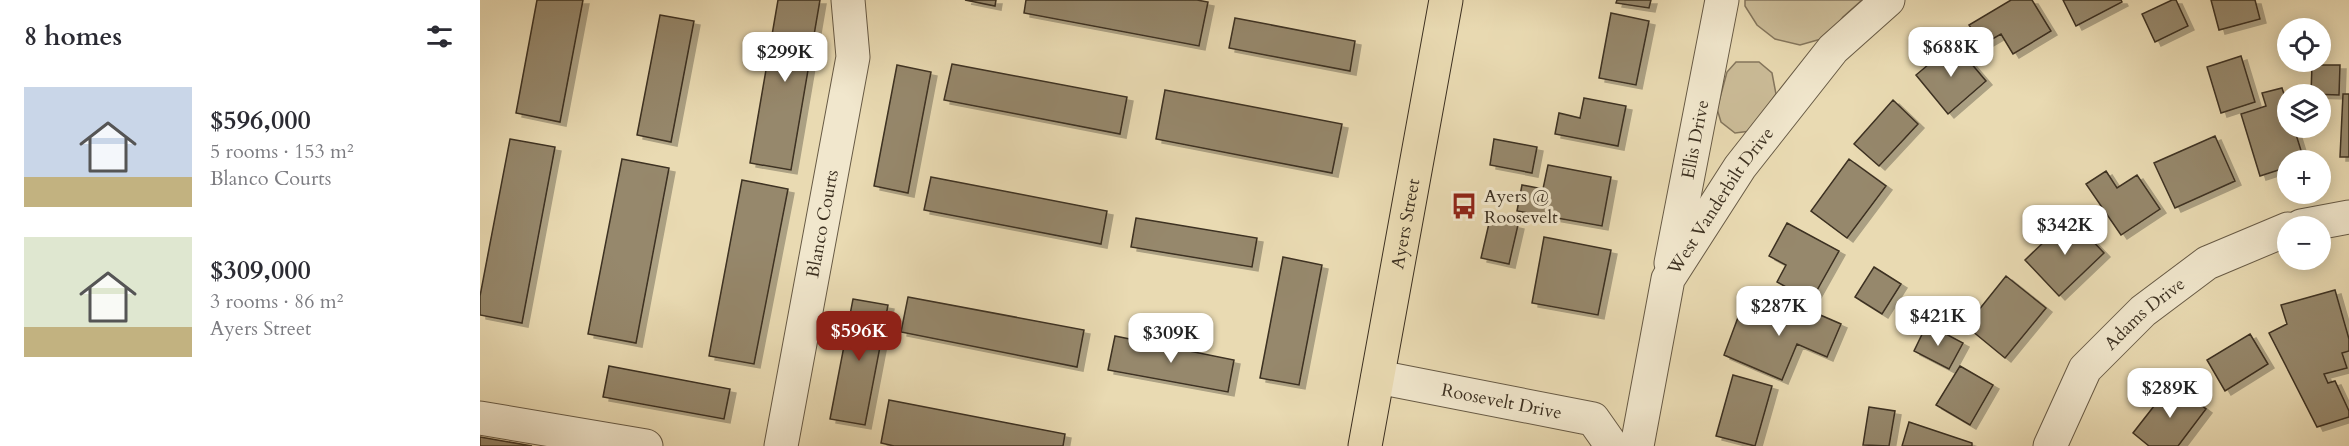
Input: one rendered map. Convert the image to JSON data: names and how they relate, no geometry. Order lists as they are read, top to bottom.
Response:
{
  "streets": {
    "main road": ["Ayers Street"],
    "street": [
      "Ellis Drive",
      "West Vanderbilt Drive",
      "Blanco Courts",
      "Adams Drive",
      "Roosevelt Drive"
    ]
  },
  "crossings": [
    ["Ellis Drive", "West Vanderbilt Drive"],
    ["Ayers Street", "Roosevelt Drive"]
  ],
  "places": {
    "bus stop": ["Ayers @ Roosevelt"]
  },
  "page": {
    "heading": "8 homes",
    "map_buttons": ["+", "−"],
    "price": [
      "$688K",
      "$299K",
      "$342K",
      "$287K",
      "$421K",
      "$596K",
      "$309K",
      "$289K"
    ],
    "list": [
      {
        "name": "$596,000",
        "note": "5 rooms · 153 m² · Blanco Courts"
      },
      {
        "name": "$309,000",
        "note": "3 rooms · 86 m² · Ayers Street"
      }
    ]
  }
}
